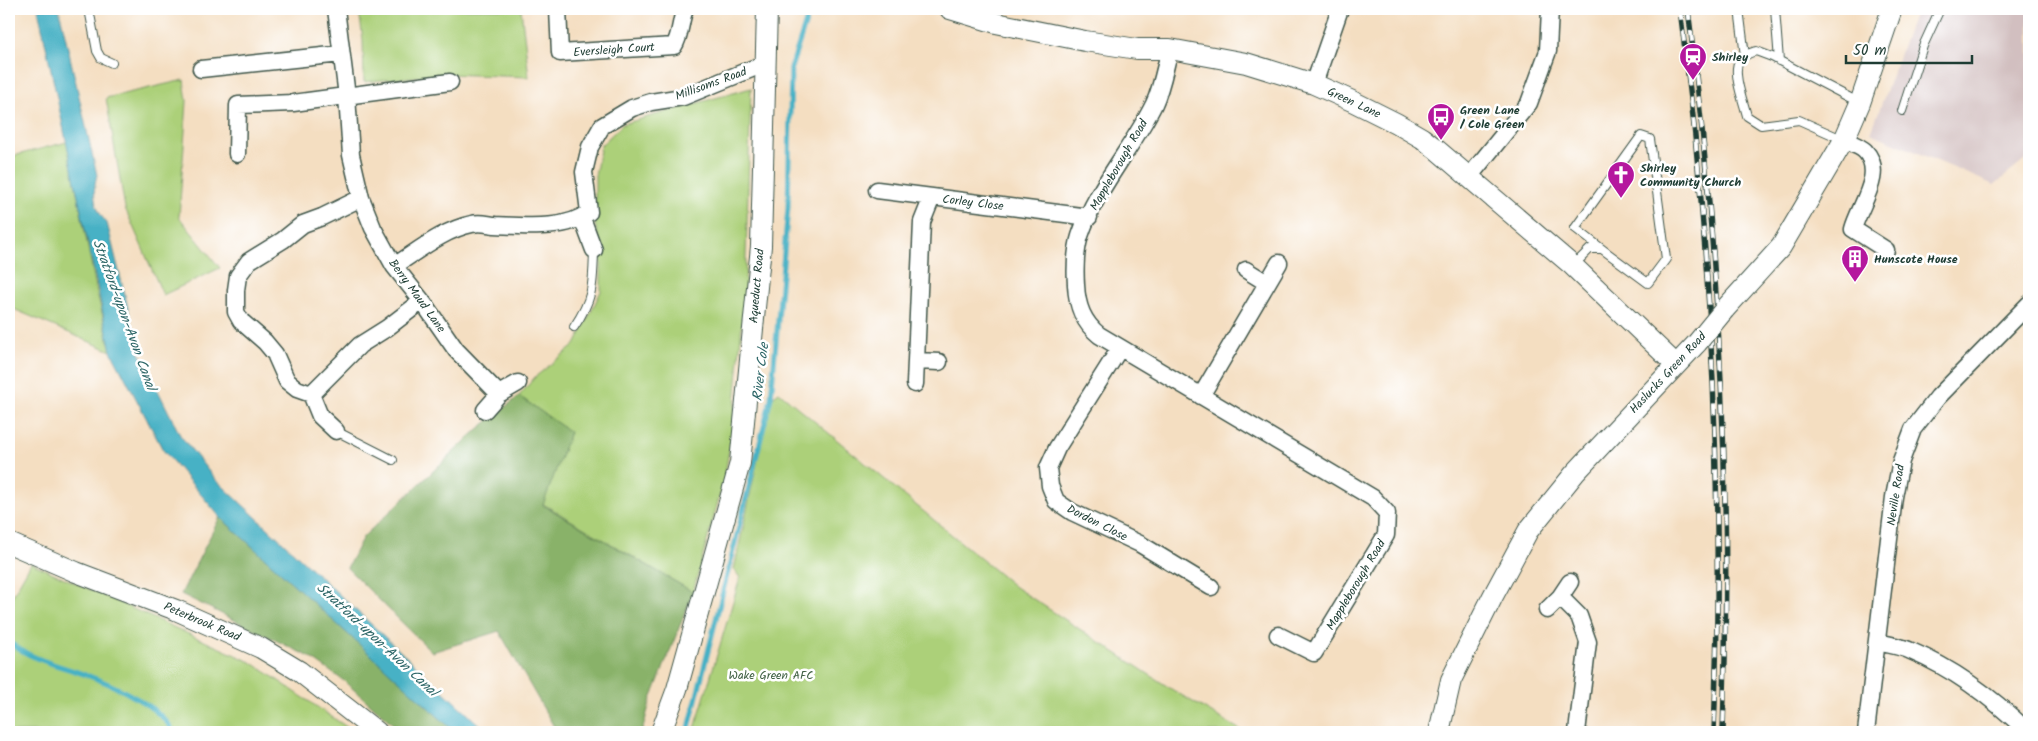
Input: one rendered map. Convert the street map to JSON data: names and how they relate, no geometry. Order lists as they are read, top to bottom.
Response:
{
  "streets": {
    "street": [
      "Eversleigh Court",
      "Millisoms Road",
      "Green Lane",
      "Mappleborough Road",
      "Corley Close",
      "Aqueduct Road",
      "Berry Maud Lane",
      "Haslucks Green Road",
      "Neville Road",
      "Dordon Close",
      "Peterbrook Road"
    ]
  },
  "crossings": [
    ["Millisoms Road", "Aqueduct Road"],
    ["Green Lane", "Mappleborough Road"],
    ["Green Lane", "Haslucks Green Road"],
    ["Mappleborough Road", "Corley Close"],
    ["Mappleborough Road", "Dordon Close"]
  ],
  "water": ["Stratford-upon-Avon Canal", "River Cole"],
  "parks": ["Wake Green AFC"],
  "places": {
    "station": ["Shirley"],
    "bus stop": ["Green Lane / Cole Green"],
    "church": ["Shirley Community Church"],
    "building": ["Hunscote House"]
  },
  "scale_bar": "50 m"
}
